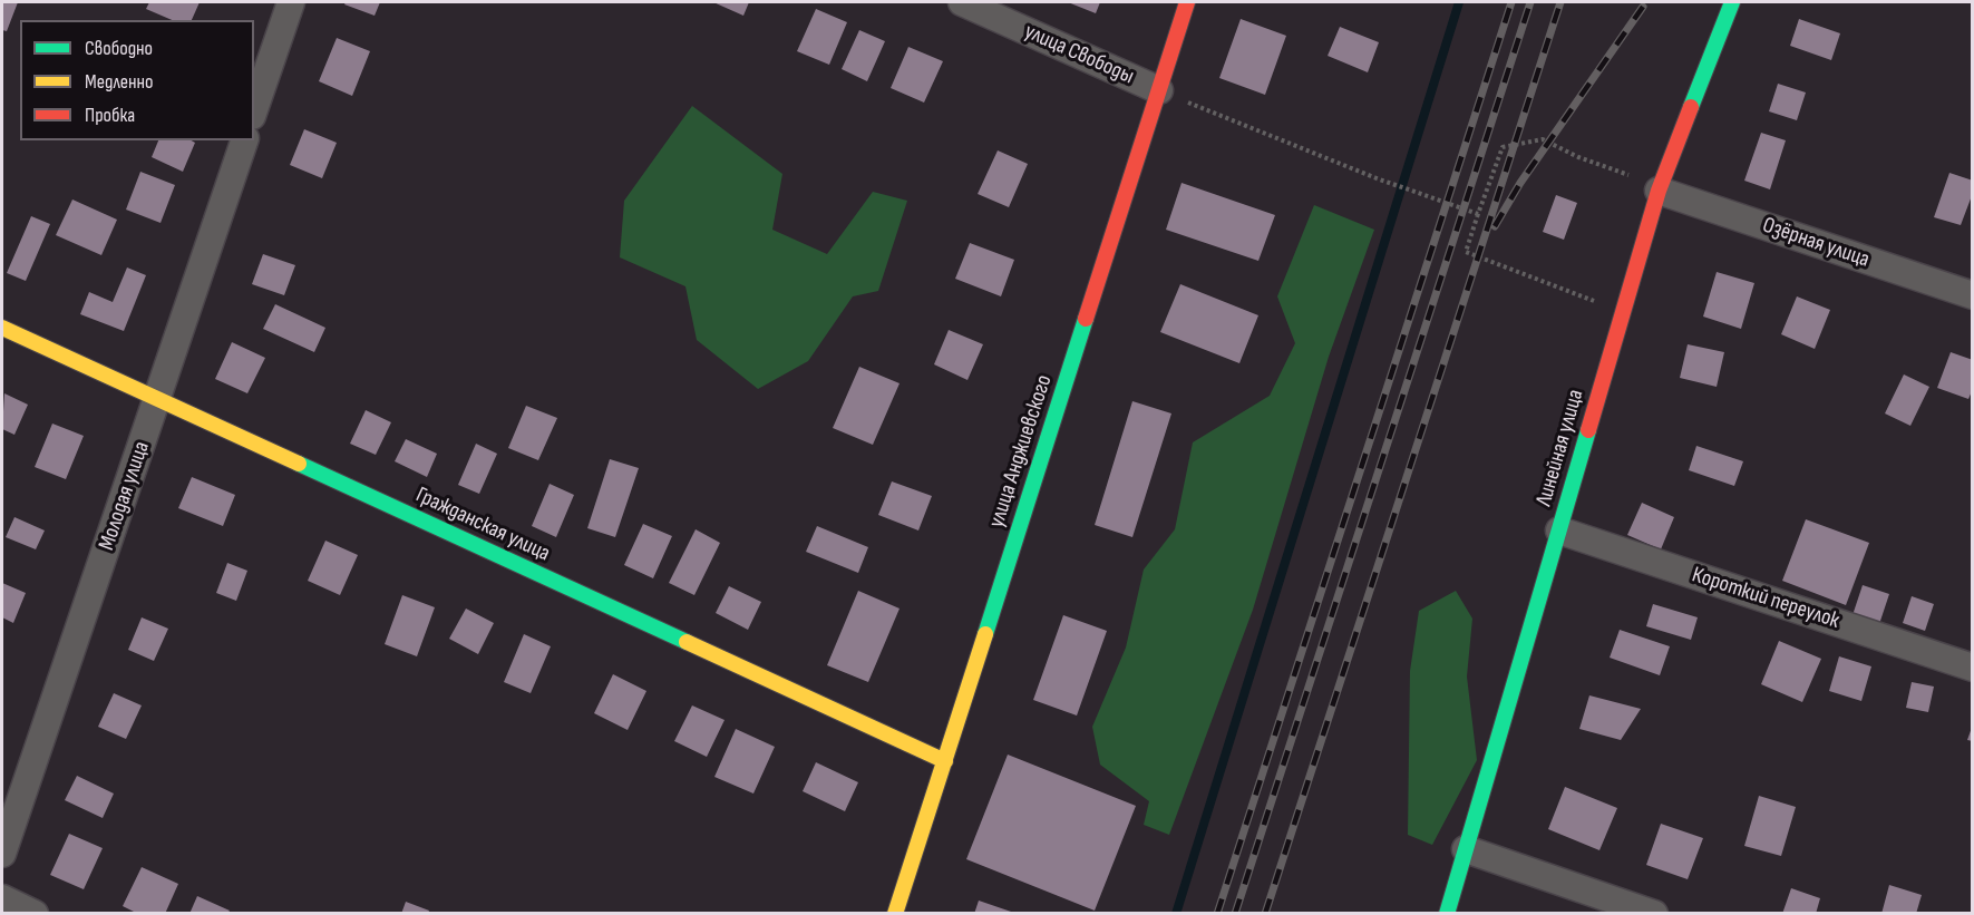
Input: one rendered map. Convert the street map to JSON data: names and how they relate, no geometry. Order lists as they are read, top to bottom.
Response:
{
  "streets": {
    "street": [
      "улица Свободы",
      "Озёрная улица",
      "Линейная улица",
      "улица Анджиевского",
      "Молодая улица",
      "Гражданская улица",
      "Короткий переулок"
    ]
  },
  "crossings": [
    ["улица Свободы", "улица Анджиевского"],
    ["Озёрная улица", "Линейная улица"],
    ["Линейная улица", "Короткий переулок"],
    ["улица Анджиевского", "Гражданская улица"],
    ["Молодая улица", "Гражданская улица"]
  ],
  "legend": ["Свободно", "Медленно", "Пробка"]
}
